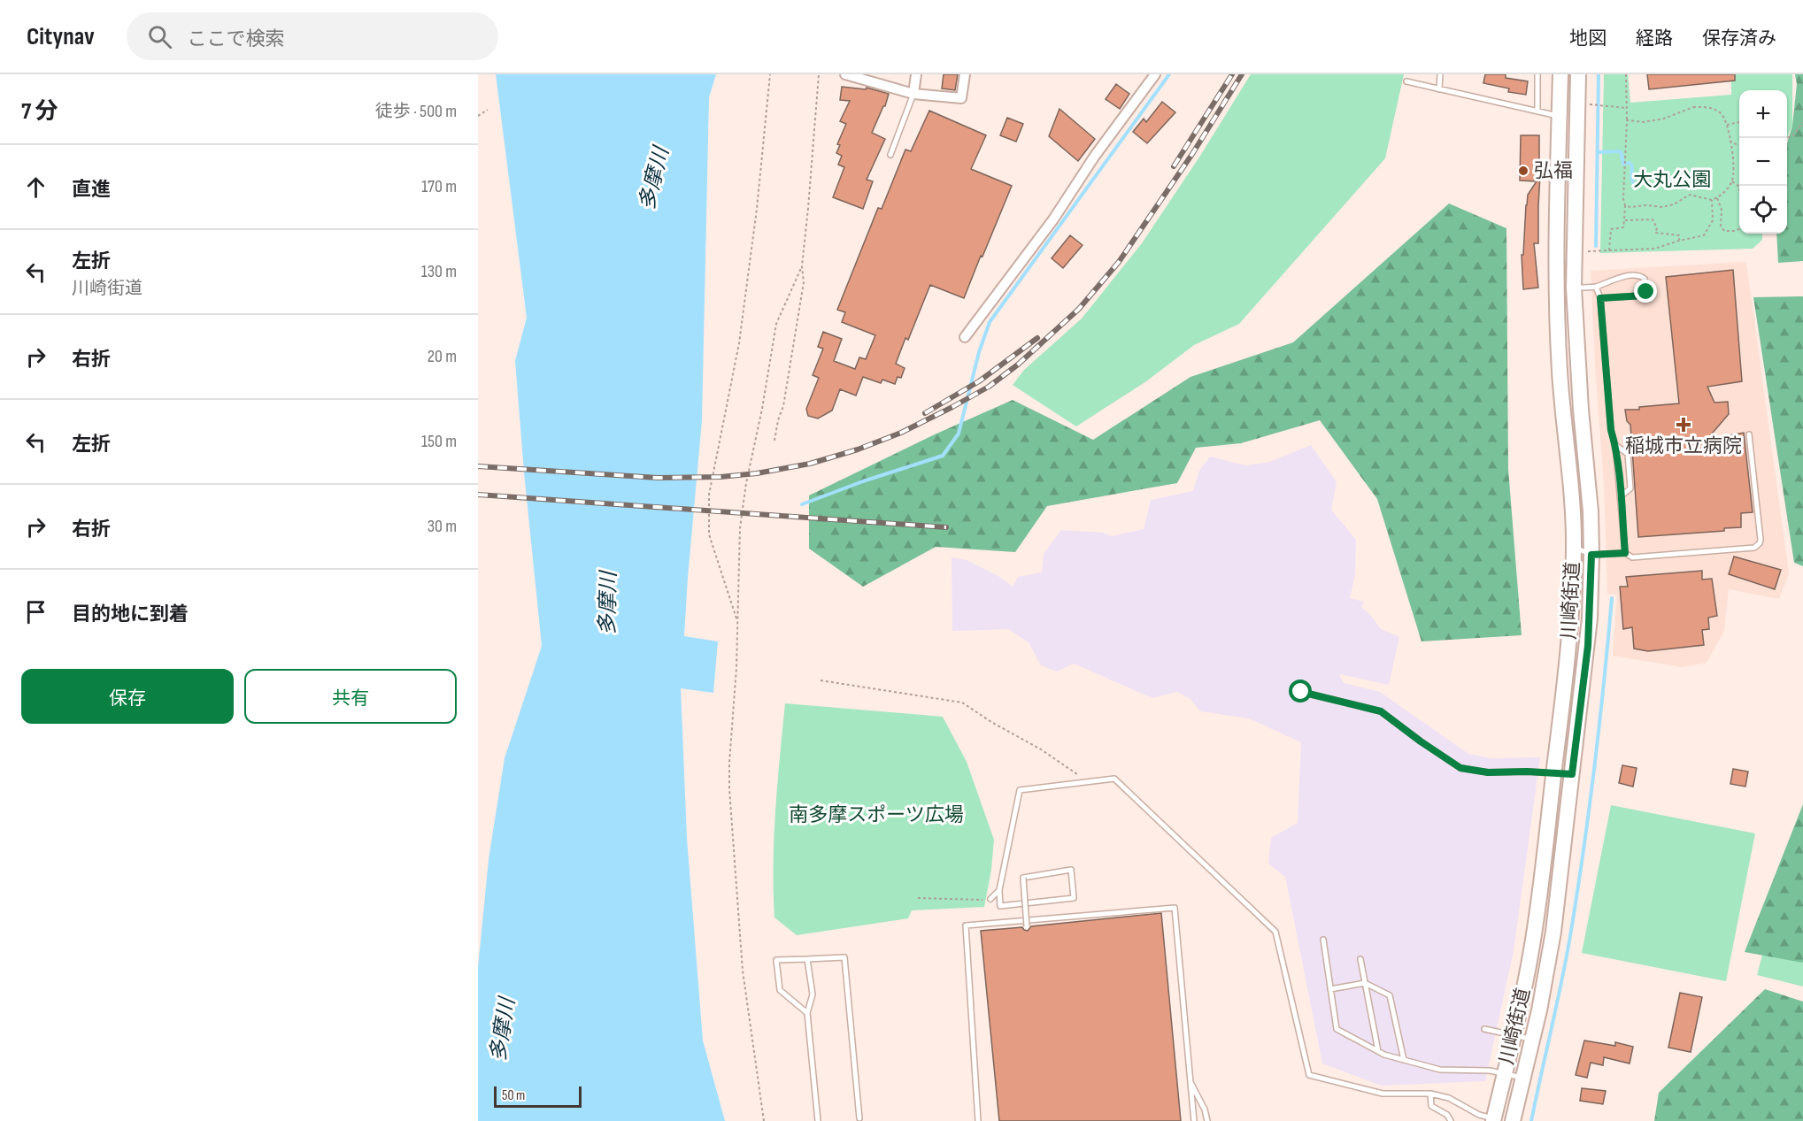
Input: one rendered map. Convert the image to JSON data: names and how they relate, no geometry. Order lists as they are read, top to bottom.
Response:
{
  "streets": {
    "main road": ["川崎街道"]
  },
  "water": ["多摩川"],
  "parks": ["大丸公園", "南多摩スポーツ広場"],
  "places": {
    "other": ["弘福"],
    "health": ["稲城市立病院"]
  },
  "scale_bar": "50 m",
  "page": {
    "header": "Citynav",
    "search": "ここで検索",
    "nav": ["地図", "経路", "保存済み"],
    "heading": ["7 分", "徒歩 · 500 m"],
    "map_buttons": ["+", "−"],
    "list": [
      ["直進", "170 m"],
      ["左折", "川崎街道", "130 m"],
      ["右折", "20 m"],
      ["左折", "150 m"],
      ["右折", "30 m"],
      "目的地に到着"
    ],
    "buttons": ["保存", "共有"],
    "scale": "50 m"
  }
}
